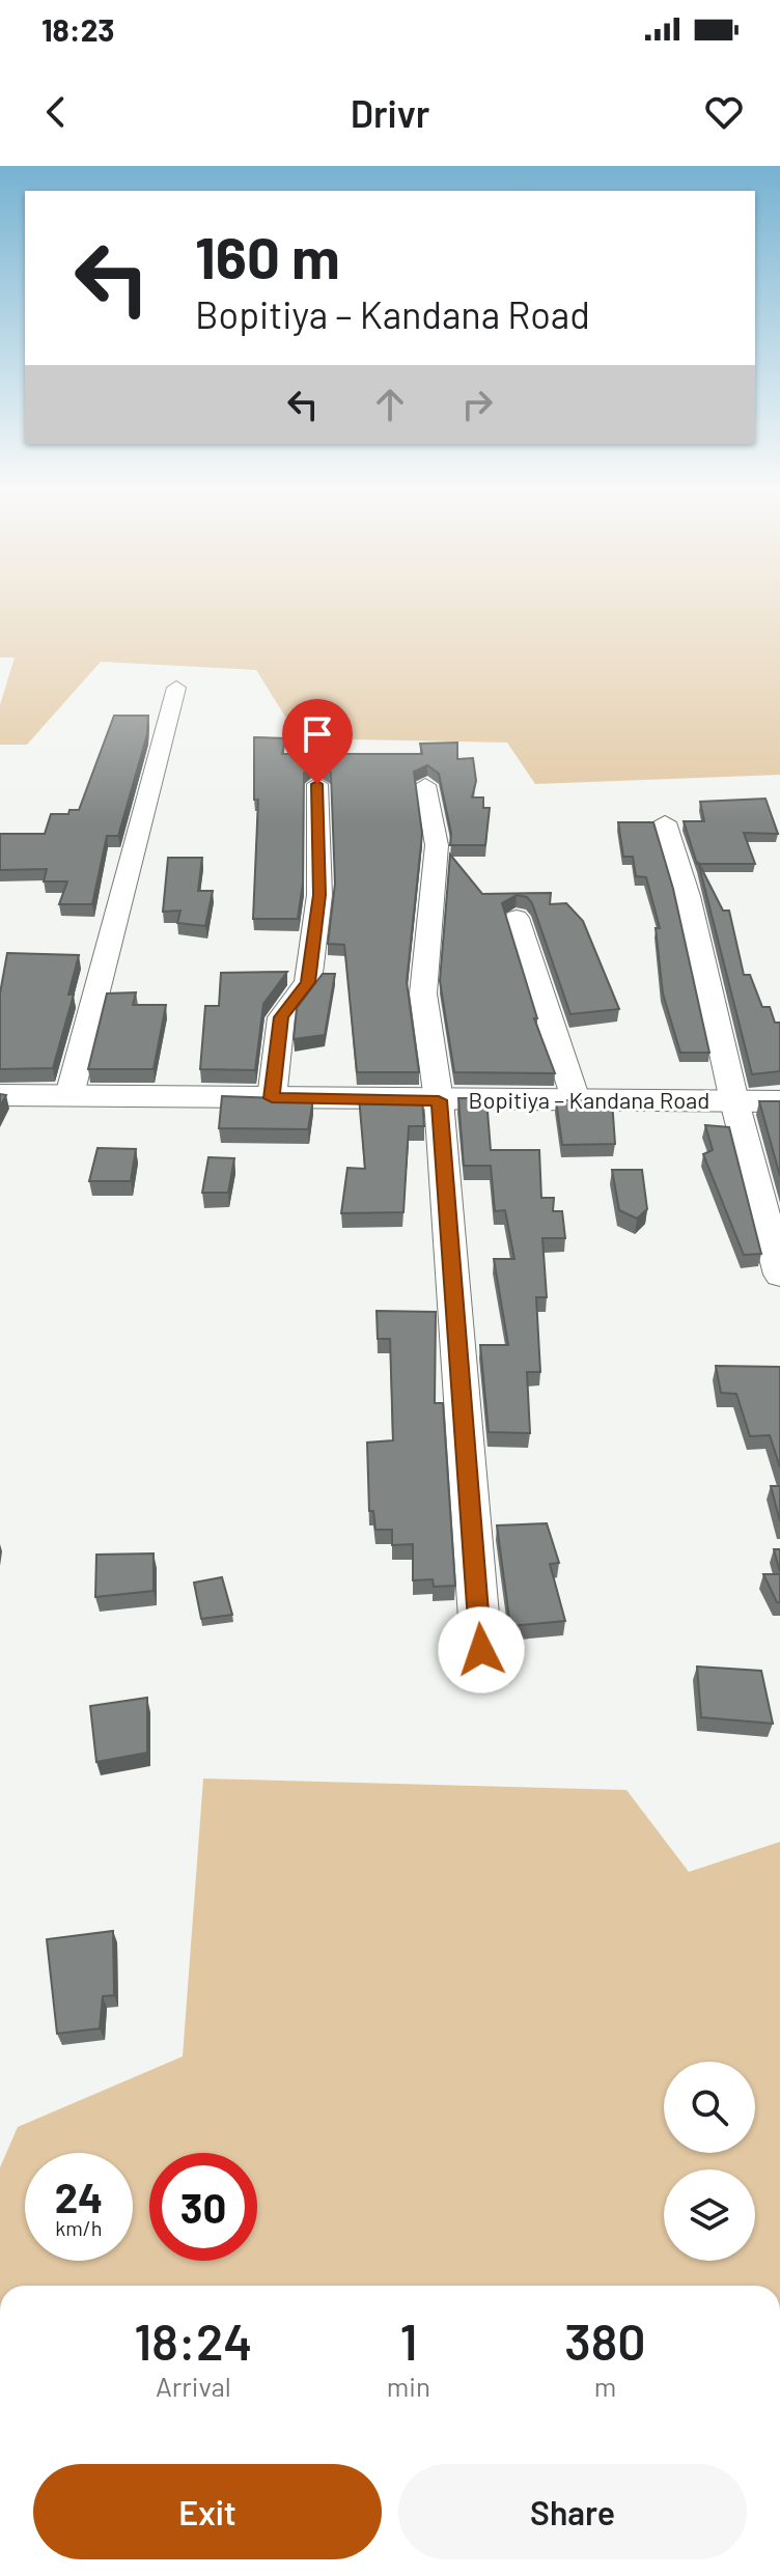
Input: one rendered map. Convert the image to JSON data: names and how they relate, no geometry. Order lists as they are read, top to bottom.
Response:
{
  "streets": {
    "street": ["Bopitiya – Kandana Road"]
  },
  "page": {
    "status": "18:23",
    "header": "Drivr",
    "turn": ["160 m", "Bopitiya – Kandana Road"],
    "speed": "24 km/h",
    "limit": "30",
    "eta": [
      "18:24",
      "Arrival",
      "1",
      "min",
      "380",
      "m"
    ],
    "buttons": ["Exit", "Share"]
  }
}
